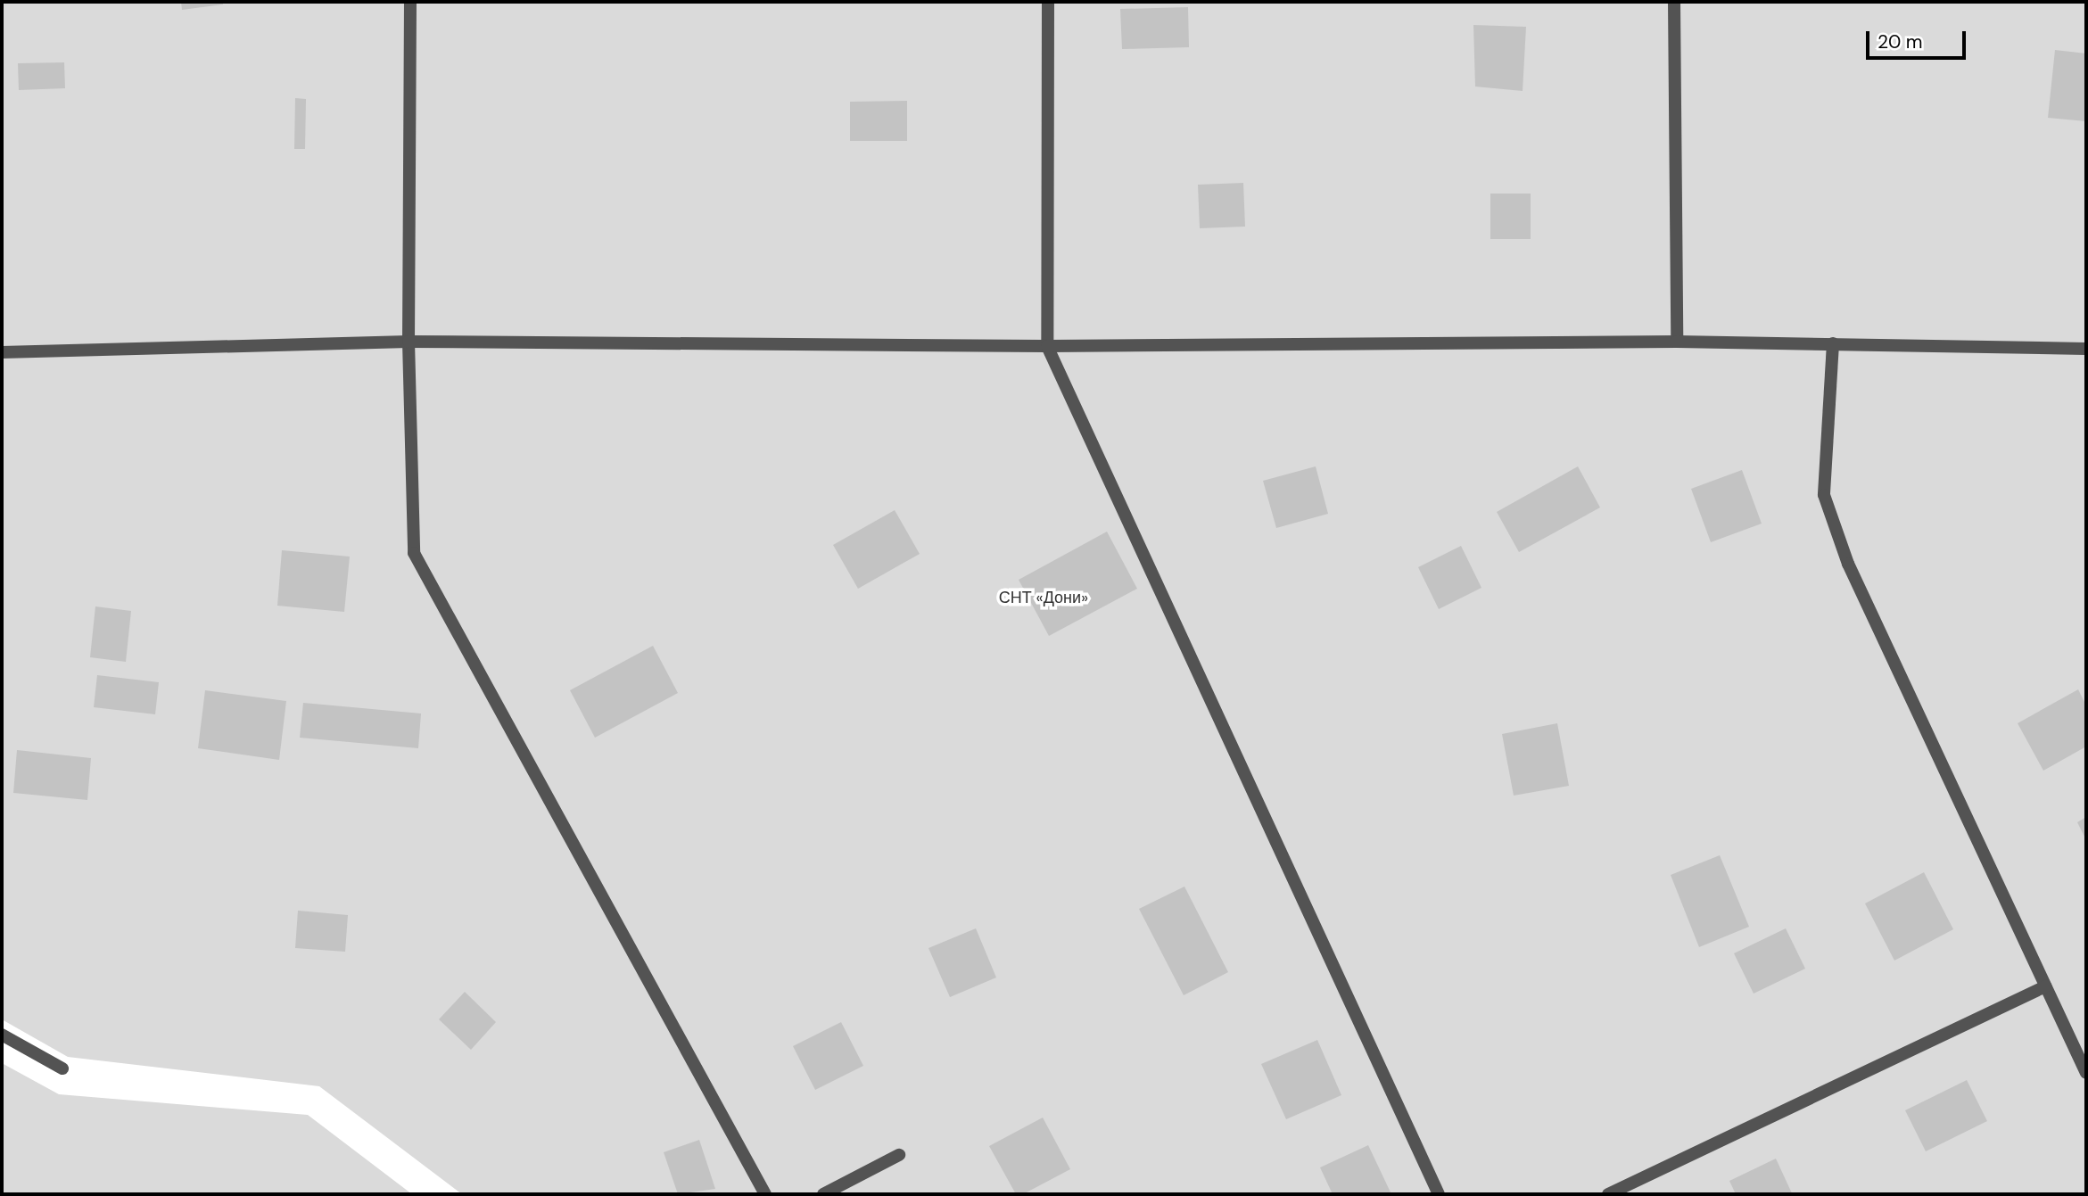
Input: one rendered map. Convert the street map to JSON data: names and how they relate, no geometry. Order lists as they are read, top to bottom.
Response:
{
  "parks": ["СНТ «Дони»"],
  "scale_bar": "20 m"
}
